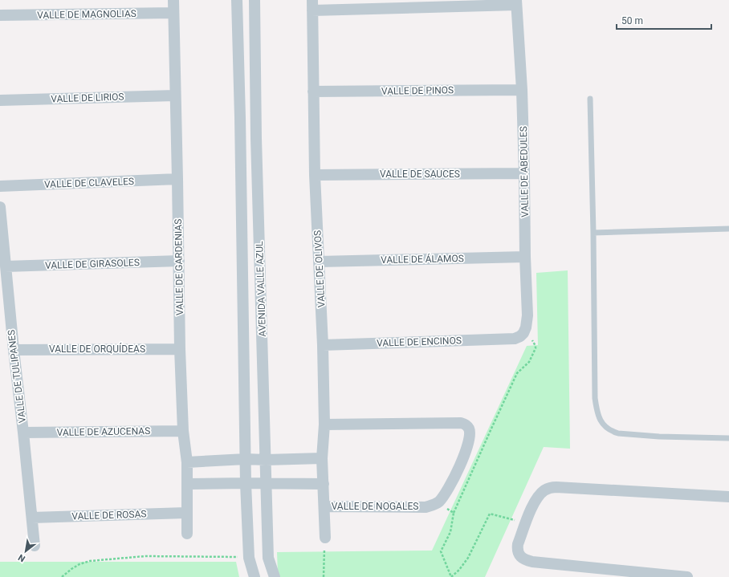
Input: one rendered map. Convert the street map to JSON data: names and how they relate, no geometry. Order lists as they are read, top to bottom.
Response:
{
  "streets": {
    "street": [
      "VALLE DE MAGNOLIAS",
      "VALLE DE PINOS",
      "VALLE DE LIRIOS",
      "VALLE DE ABEDULES",
      "VALLE DE SAUCES",
      "VALLE DE CLAVELES",
      "VALLE DE ÁLAMOS",
      "VALLE DE GIRASOLES",
      "VALLE DE GARDENIAS",
      "VALLE DE OLIVOS",
      "AVENIDA VALLE AZUL",
      "VALLE DE ENCINOS",
      "VALLE DE ORQUÍDEAS",
      "VALLE DE TULIPANES",
      "VALLE DE AZUCENAS",
      "VALLE DE NOGALES",
      "VALLE DE ROSAS"
    ]
  },
  "crossings": [
    ["VALLE DE MAGNOLIAS", "VALLE DE GARDENIAS"],
    ["VALLE DE PINOS", "VALLE DE ABEDULES"],
    ["VALLE DE PINOS", "VALLE DE OLIVOS"],
    ["VALLE DE LIRIOS", "VALLE DE GARDENIAS"],
    ["VALLE DE ABEDULES", "VALLE DE SAUCES"],
    ["VALLE DE ABEDULES", "VALLE DE ÁLAMOS"],
    ["VALLE DE ABEDULES", "VALLE DE ENCINOS"],
    ["VALLE DE SAUCES", "VALLE DE OLIVOS"],
    ["VALLE DE CLAVELES", "VALLE DE GARDENIAS"],
    ["VALLE DE ÁLAMOS", "VALLE DE OLIVOS"],
    ["VALLE DE GIRASOLES", "VALLE DE GARDENIAS"],
    ["VALLE DE GIRASOLES", "VALLE DE TULIPANES"],
    ["VALLE DE GARDENIAS", "VALLE DE ORQUÍDEAS"],
    ["VALLE DE GARDENIAS", "VALLE DE AZUCENAS"],
    ["VALLE DE GARDENIAS", "VALLE DE ROSAS"],
    ["VALLE DE OLIVOS", "VALLE DE ENCINOS"],
    ["VALLE DE OLIVOS", "VALLE DE NOGALES"],
    ["VALLE DE ORQUÍDEAS", "VALLE DE TULIPANES"],
    ["VALLE DE TULIPANES", "VALLE DE AZUCENAS"],
    ["VALLE DE TULIPANES", "VALLE DE ROSAS"]
  ],
  "scale_bar": "50 m",
  "north": "bottom left"
}
